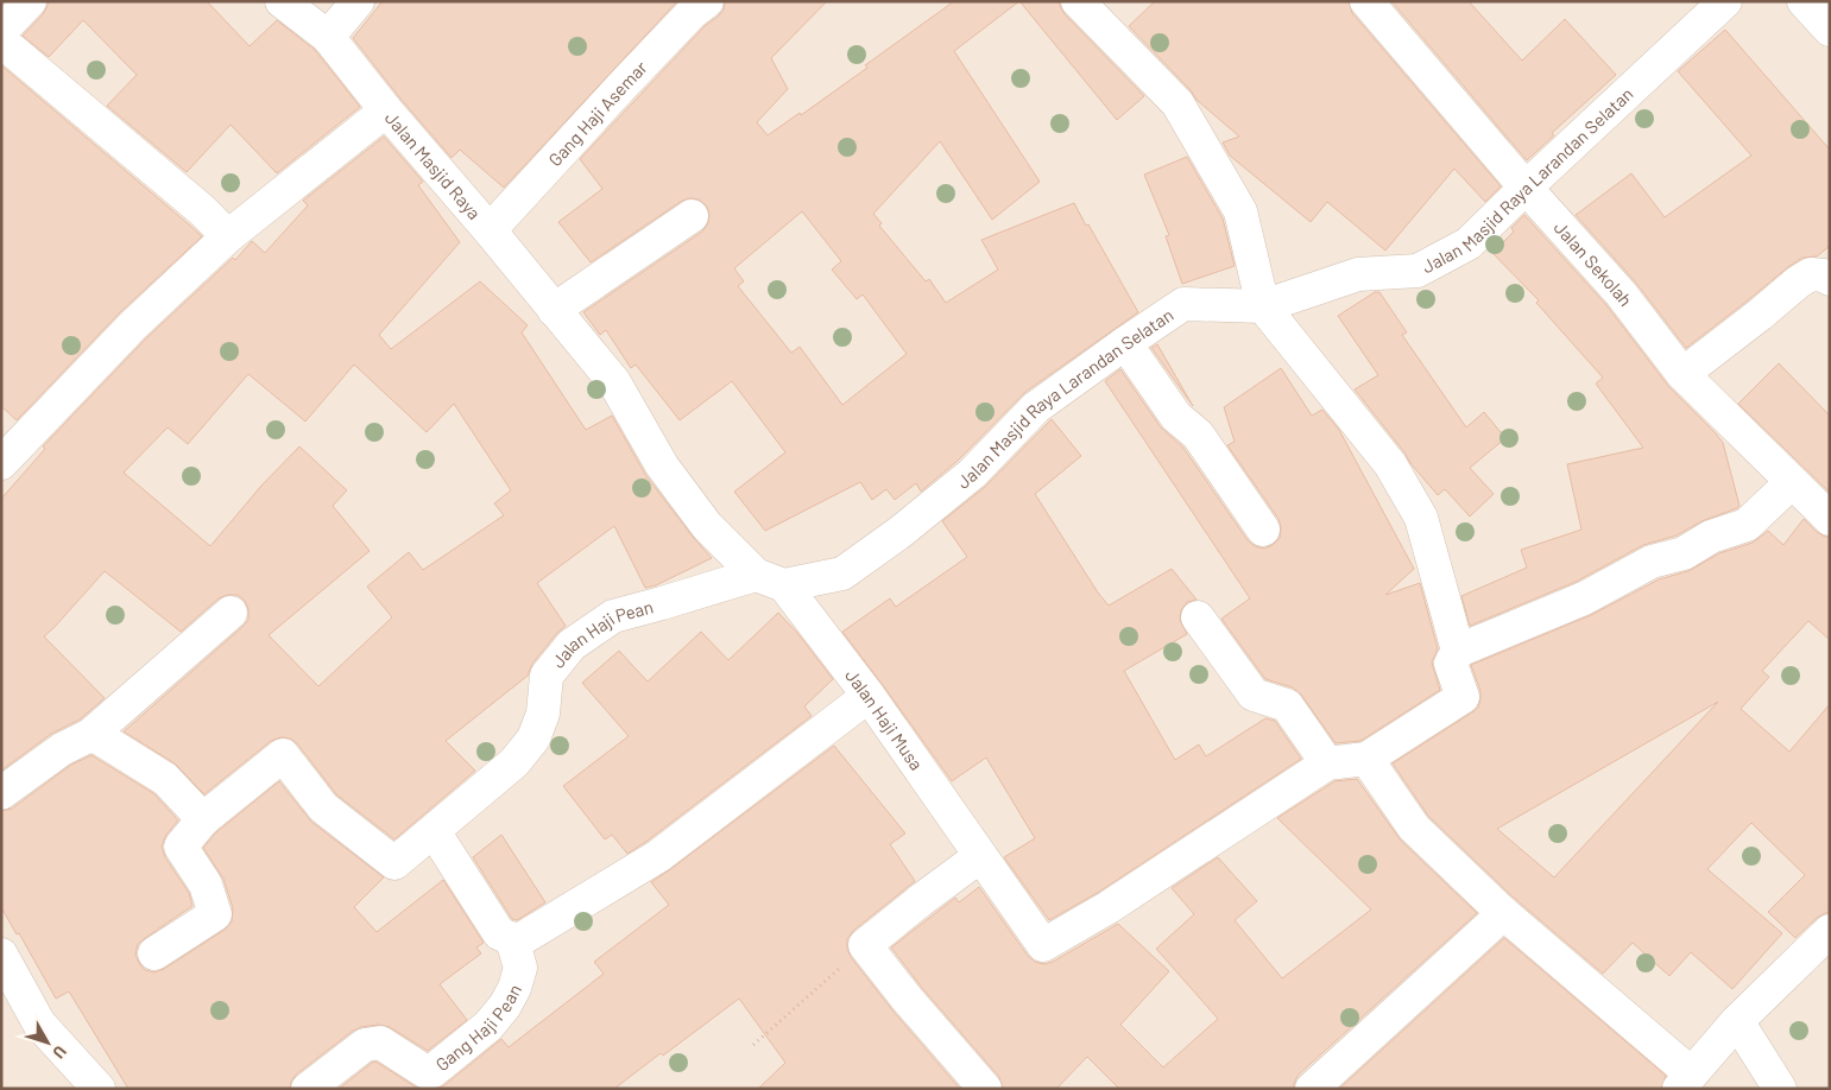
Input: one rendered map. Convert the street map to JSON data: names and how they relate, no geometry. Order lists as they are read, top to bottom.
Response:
{
  "streets": {
    "street": [
      "Gang Haji Asemar",
      "Jalan Masjid Raya",
      "Jalan Masjid Raya Larandan Selatan",
      "Jalan Sekolah",
      "Jalan Haji Pean",
      "Jalan Haji Musa",
      "Gang Haji Pean"
    ]
  },
  "crossings": [
    ["Gang Haji Asemar", "Jalan Masjid Raya"],
    ["Jalan Masjid Raya", "Jalan Masjid Raya Larandan Selatan"],
    ["Jalan Masjid Raya", "Jalan Haji Pean"],
    ["Jalan Masjid Raya", "Jalan Haji Musa"],
    ["Jalan Masjid Raya Larandan Selatan", "Jalan Sekolah"],
    ["Jalan Masjid Raya Larandan Selatan", "Jalan Haji Pean"],
    ["Jalan Masjid Raya Larandan Selatan", "Jalan Haji Musa"],
    ["Jalan Haji Pean", "Jalan Haji Musa"]
  ],
  "north": "bottom right"
}
